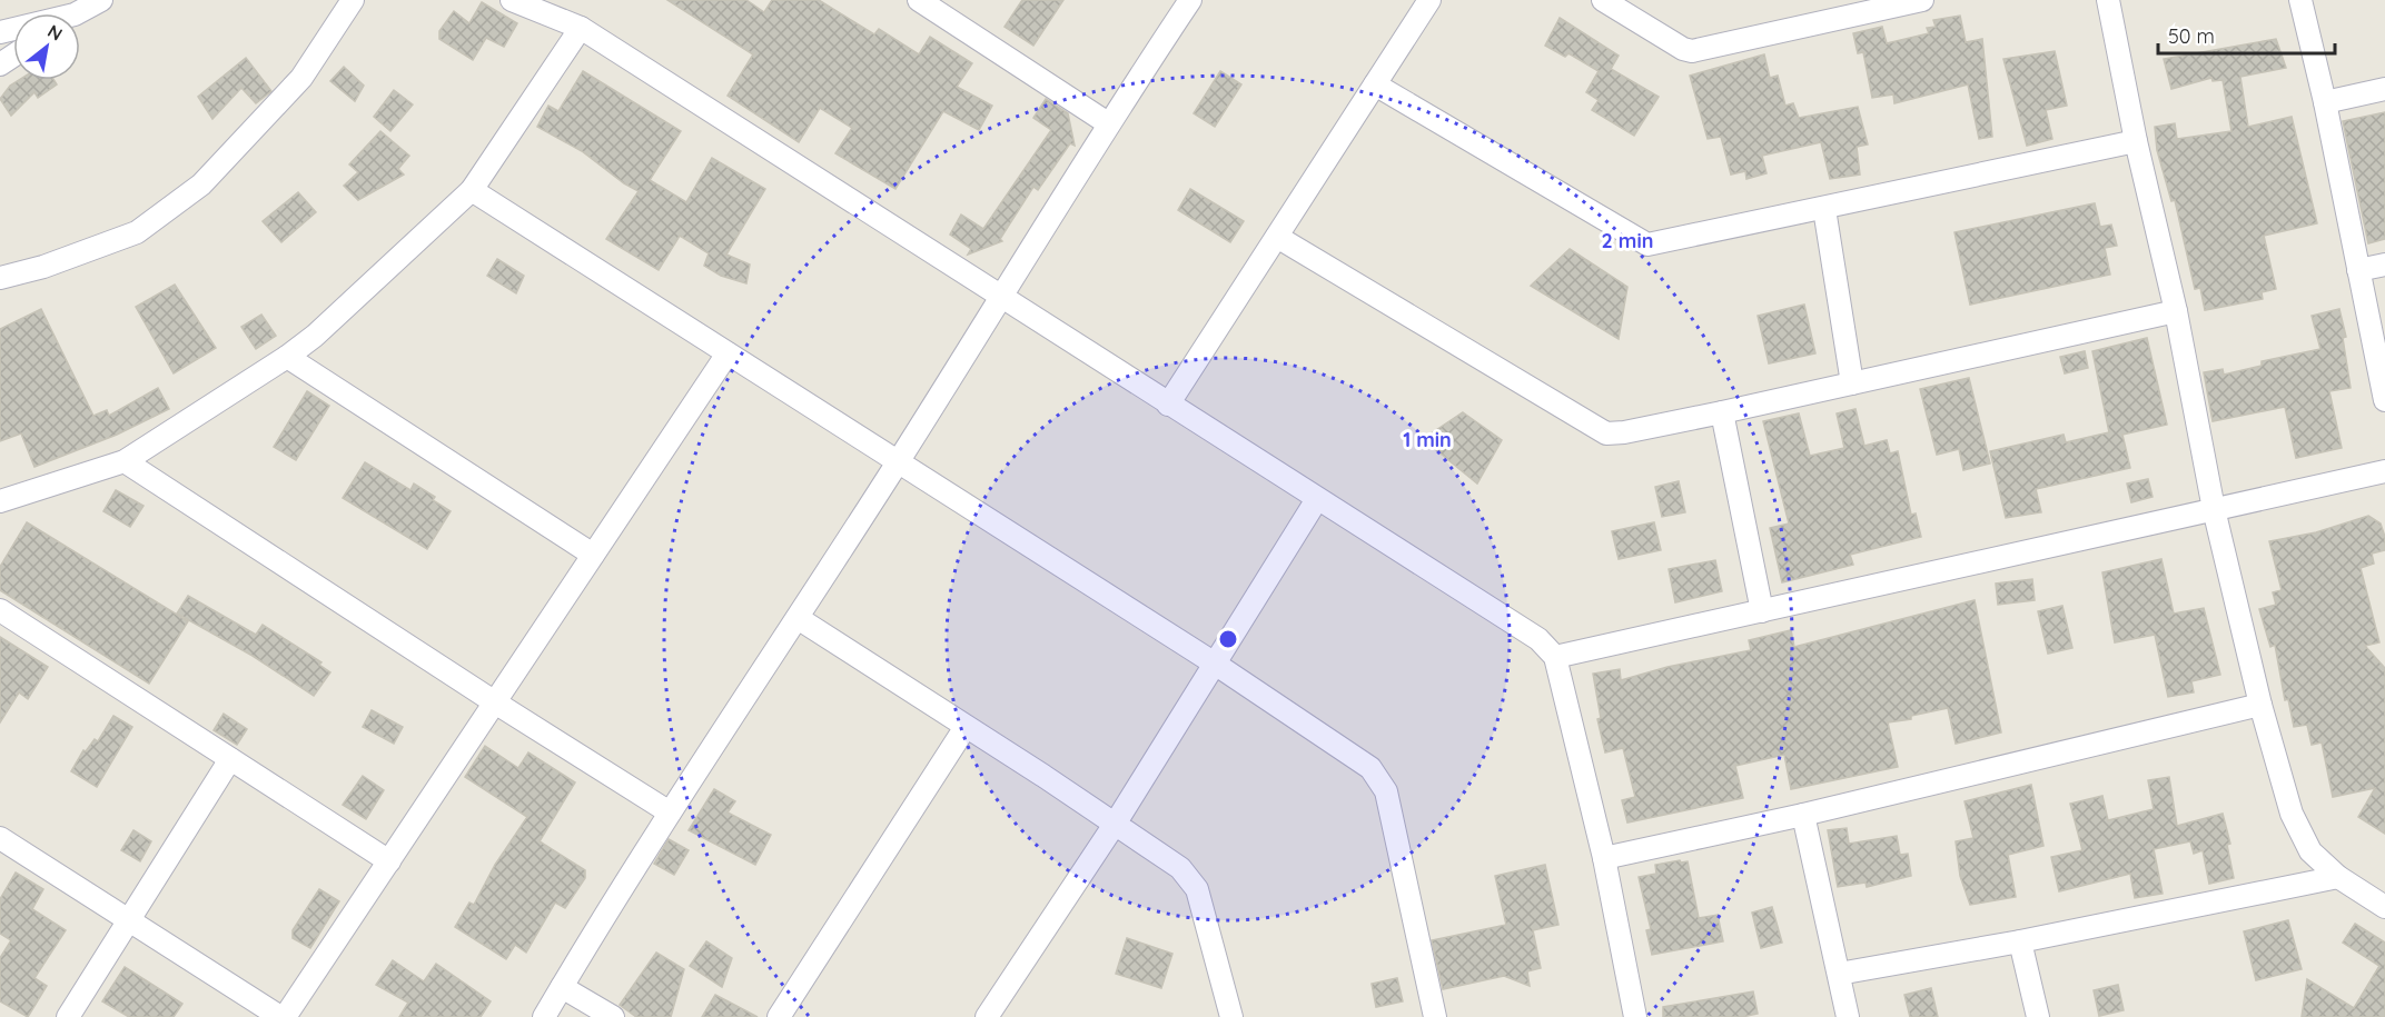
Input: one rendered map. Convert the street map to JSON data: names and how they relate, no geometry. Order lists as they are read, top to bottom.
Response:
{
  "scale_bar": "50 m",
  "north": "top right",
  "rings": ["2 min", "1 min"]
}
